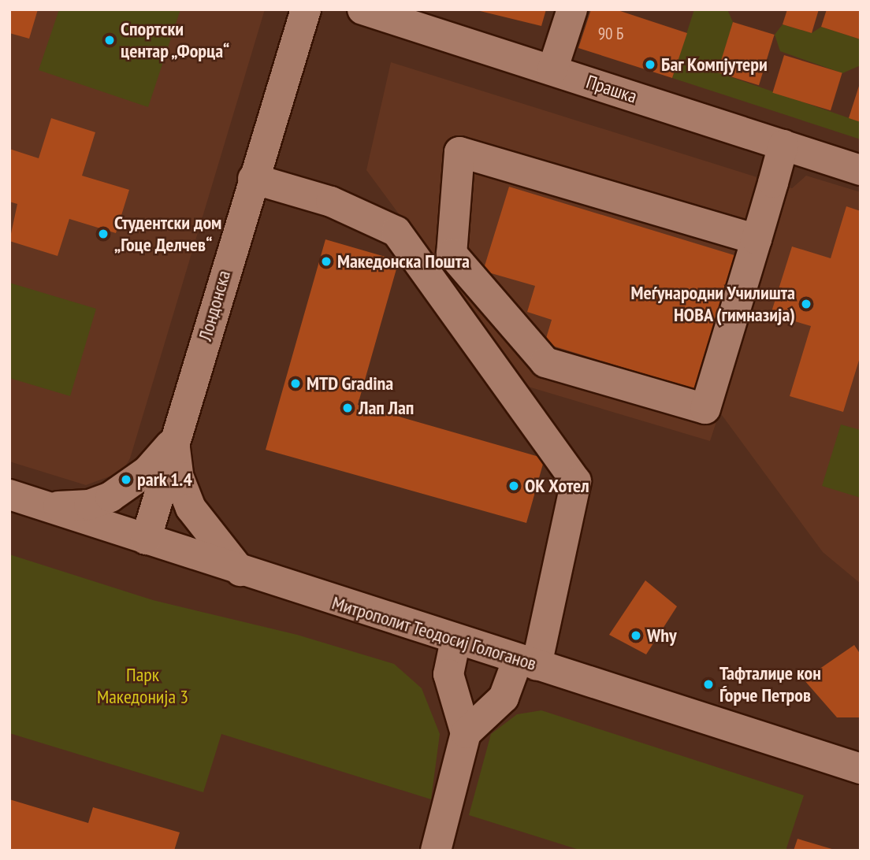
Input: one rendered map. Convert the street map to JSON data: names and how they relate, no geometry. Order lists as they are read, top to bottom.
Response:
{
  "streets": {
    "street": ["Прашка", "Лондонска", "Митрополит Теодосиј Гологанов"]
  },
  "crossings": [
    ["Лондонска", "Митрополит Теодосиј Гологанов"]
  ],
  "parks": ["Парк Македонија 3"],
  "places": [
    "Спортски центар „Форца“",
    "Баг Компјутери",
    "Студентски дом „Гоце Делчев“",
    "Македонска Пошта",
    "Меѓународни Училишта НОВА (гимназија)",
    "MTD Gradina",
    "Лап Лап",
    "park 1.4",
    "ОК Хотел",
    "Why",
    "Тафталиџе кон Ѓорче Петров"
  ],
  "house_numbers": ["90 Б"]
}
